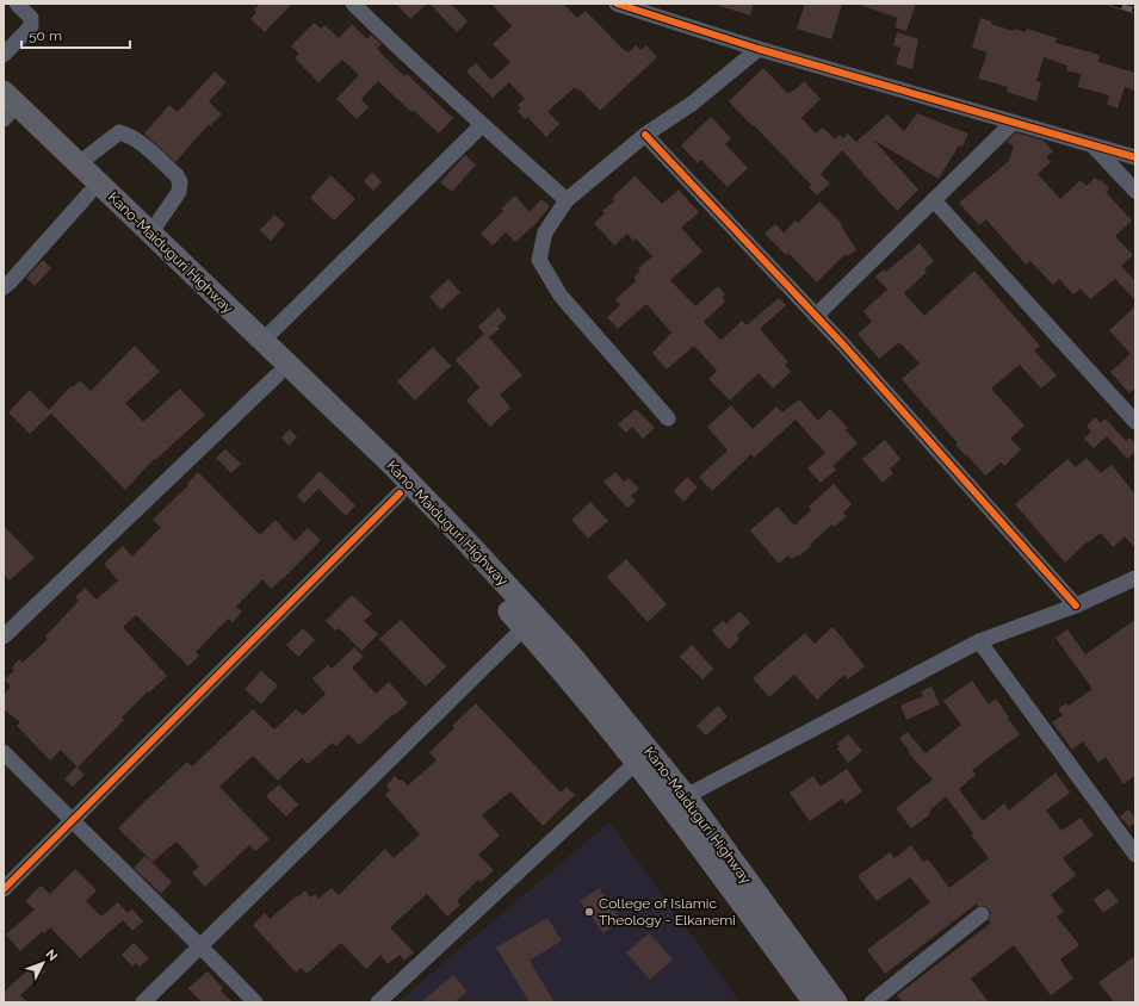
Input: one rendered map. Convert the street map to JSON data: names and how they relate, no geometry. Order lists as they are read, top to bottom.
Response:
{
  "streets": {
    "highway": ["Kano-Maiduguri Highway"]
  },
  "places": ["College of Islamic Theology - Elkanemi"],
  "scale_bar": "50 m",
  "north": "top right"
}
